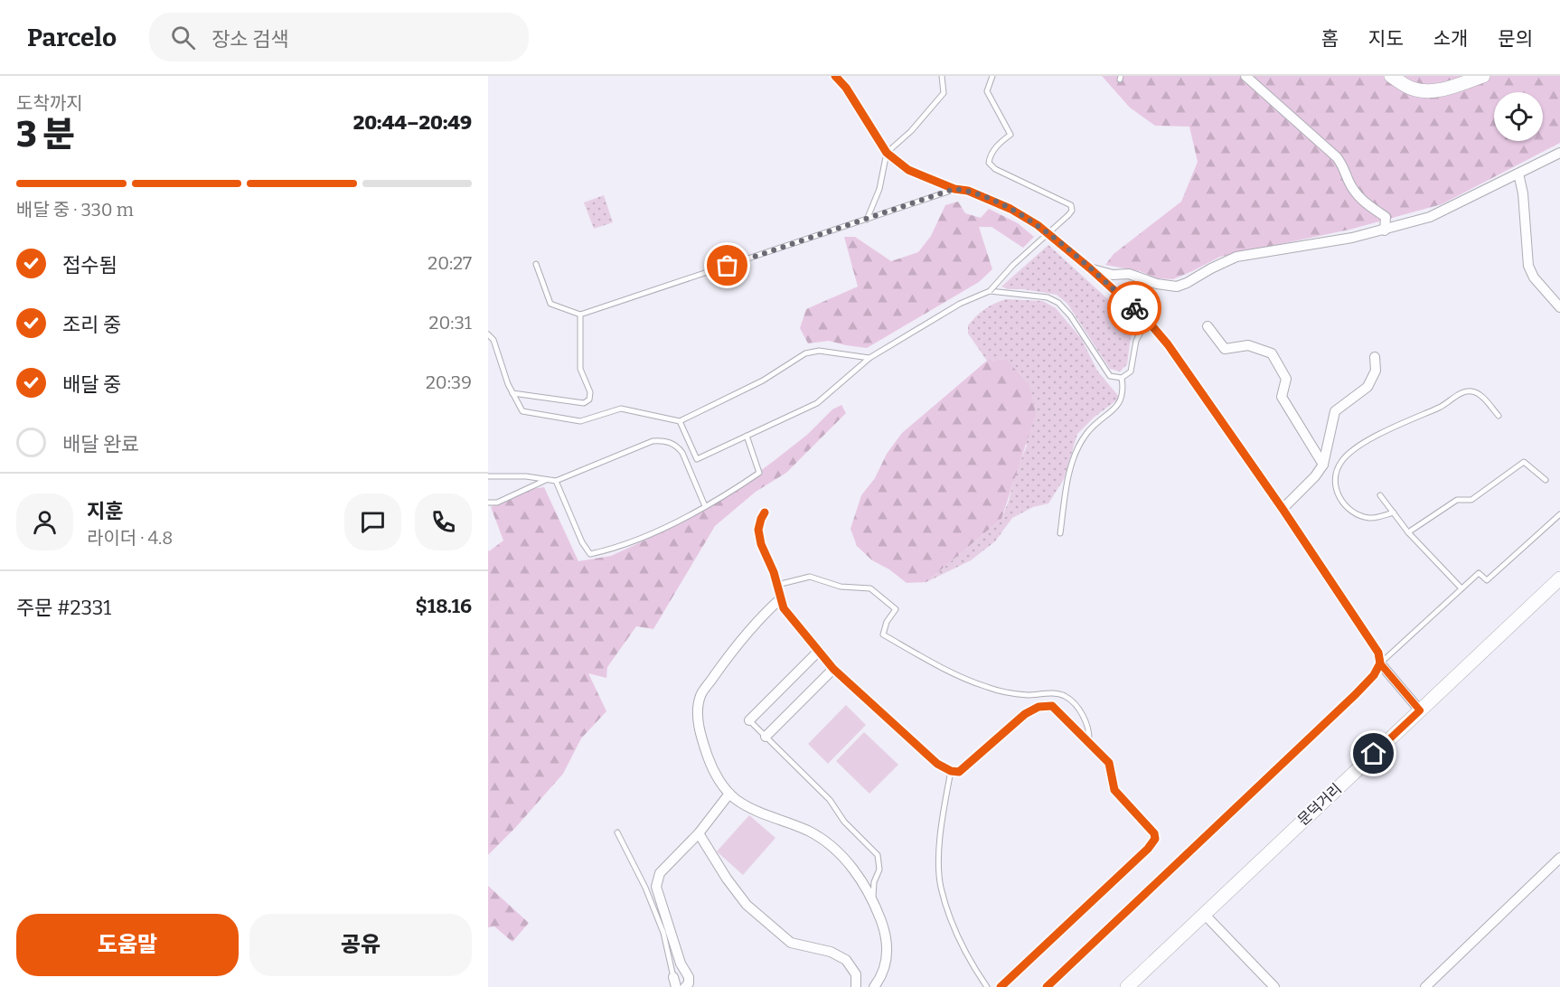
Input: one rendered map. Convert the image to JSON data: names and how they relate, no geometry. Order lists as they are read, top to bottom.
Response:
{
  "streets": {
    "main road": ["문덕거리"]
  },
  "page": {
    "header": "Parcelo",
    "search": "장소 검색",
    "nav": [
      "홈",
      "지도",
      "소개",
      "문의"
    ],
    "heading": ["3 분", "도착까지", "20:44–20:49"],
    "panel": [
      "지훈",
      "라이더 · 4.8",
      "주문 #2331",
      "$18.16"
    ],
    "bar": "배달 중 · 330 m",
    "list": [
      ["접수됨", "20:27"],
      ["조리 중", "20:31"],
      ["배달 중", "20:39"],
      "배달 완료"
    ],
    "buttons": ["도움말", "공유"]
  }
}
